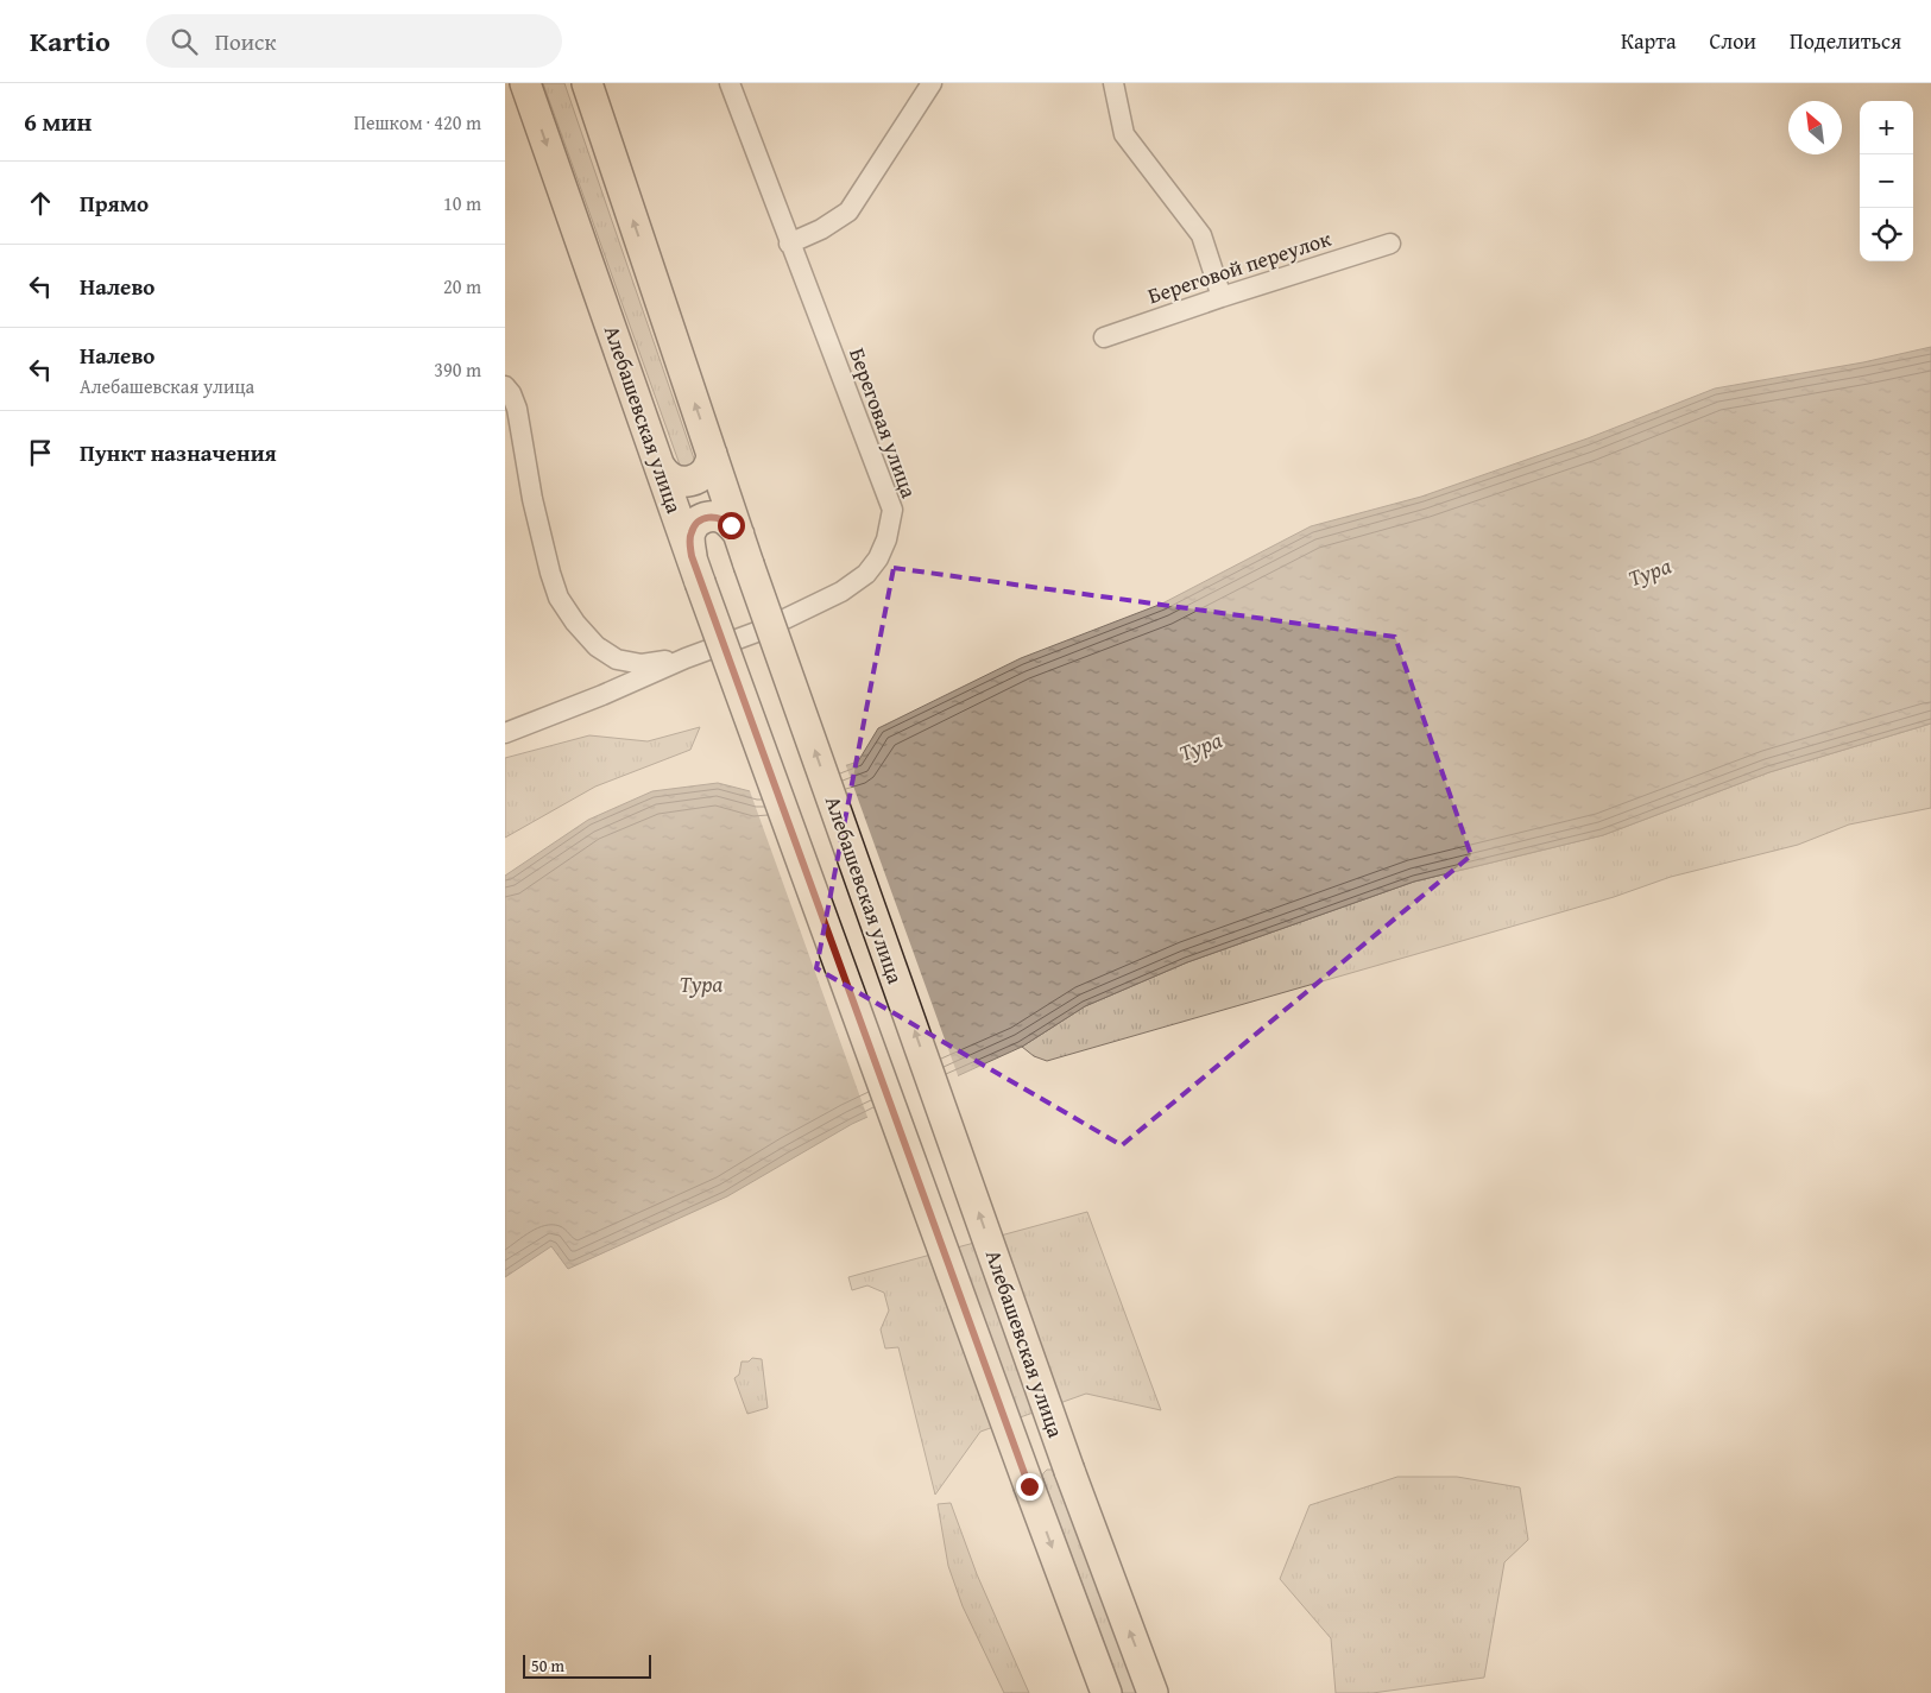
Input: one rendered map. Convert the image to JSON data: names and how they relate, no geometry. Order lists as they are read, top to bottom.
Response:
{
  "streets": {
    "main road": ["Алебашевская улица"],
    "street": ["Береговой переулок", "Береговая улица"]
  },
  "water": ["Тура"],
  "scale_bar": "50 m",
  "north": "top left",
  "page": {
    "header": "Kartio",
    "search": "Поиск",
    "nav": ["Карта", "Слои", "Поделиться"],
    "heading": ["6 мин", "Пешком · 420 m"],
    "map_buttons": ["+", "−"],
    "list": [
      ["Прямо", "10 m"],
      ["Налево", "20 m"],
      ["Налево", "Алебашевская улица", "390 m"],
      "Пункт назначения"
    ],
    "scale": "50 m"
  }
}
